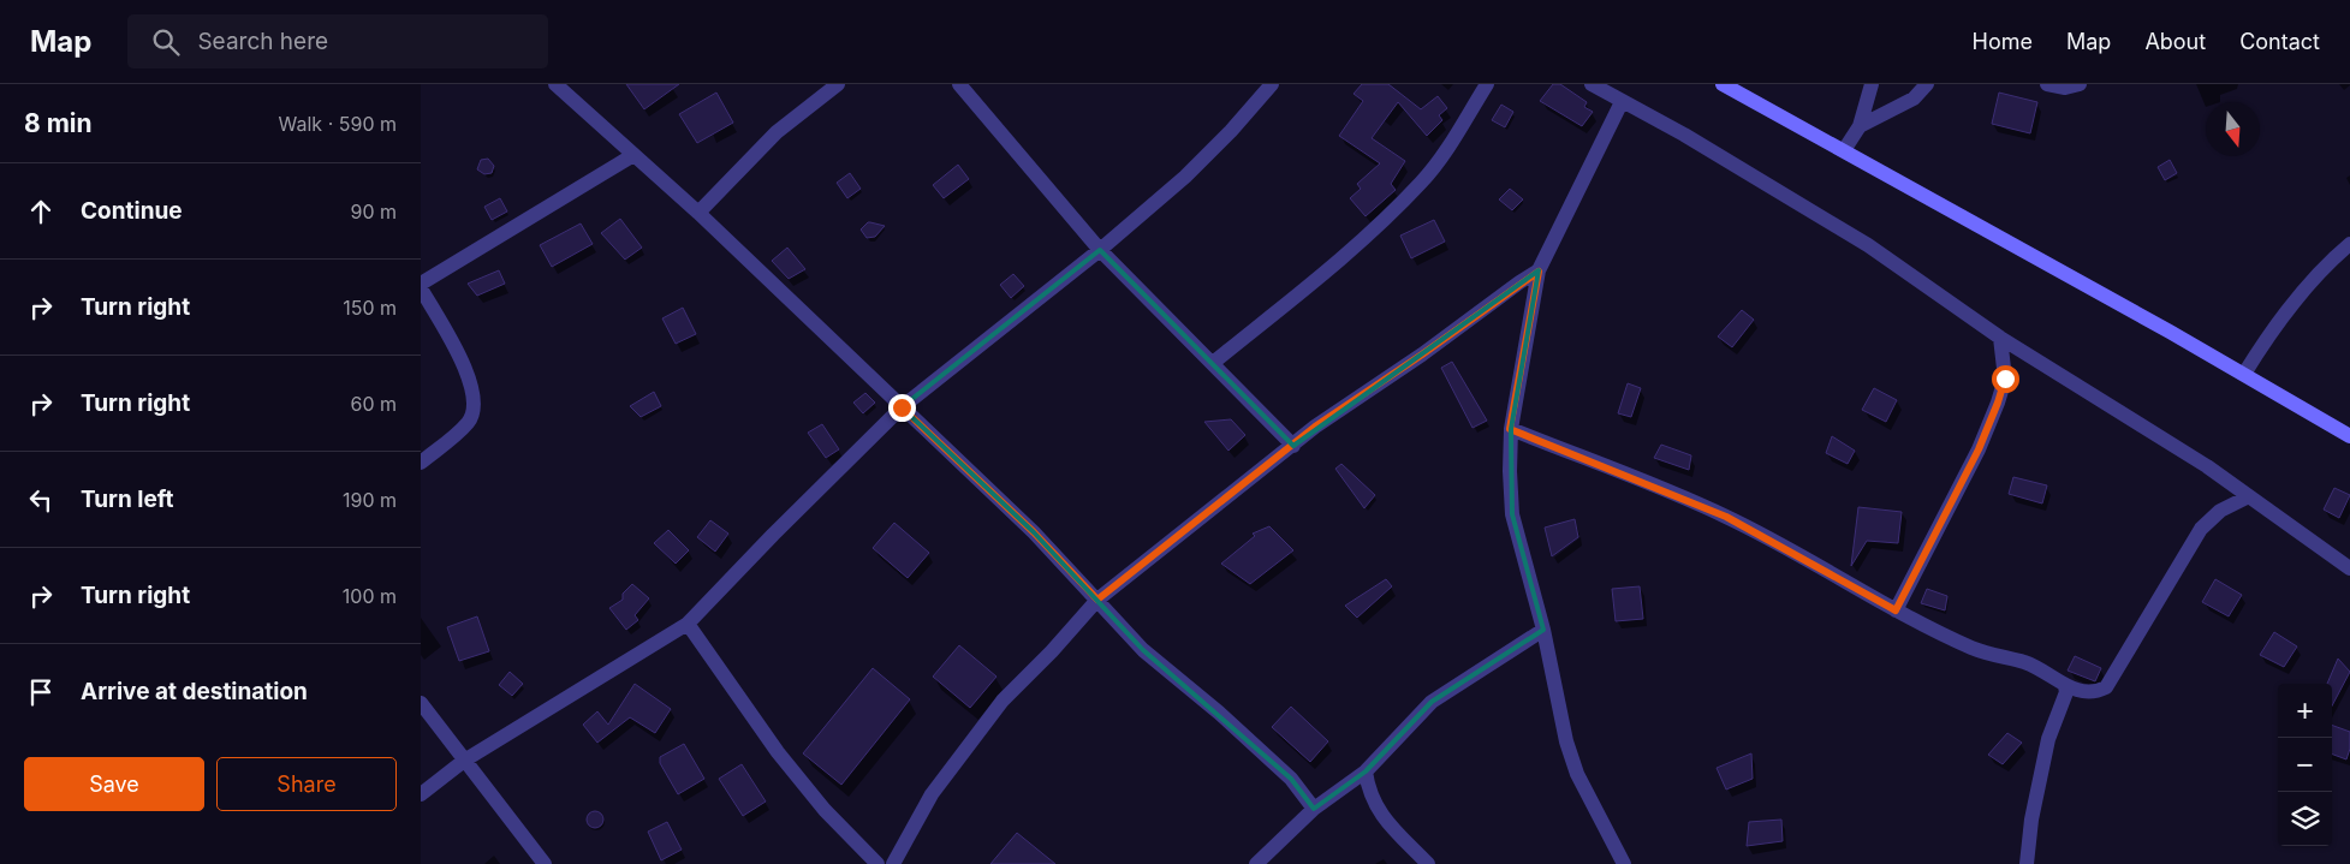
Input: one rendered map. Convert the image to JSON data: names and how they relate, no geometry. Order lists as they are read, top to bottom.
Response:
{
  "north": "bottom",
  "page": {
    "header": "Map",
    "search": "Search here",
    "nav": [
      "Home",
      "Map",
      "About",
      "Contact"
    ],
    "heading": ["8 min", "Walk · 590 m"],
    "list": [
      ["Continue", "90 m"],
      ["Turn right", "150 m"],
      ["Turn right", "60 m"],
      ["Turn left", "190 m"],
      ["Turn right", "100 m"],
      "Arrive at destination"
    ],
    "map_buttons": ["+", "−"],
    "buttons": ["Save", "Share"]
  }
}
